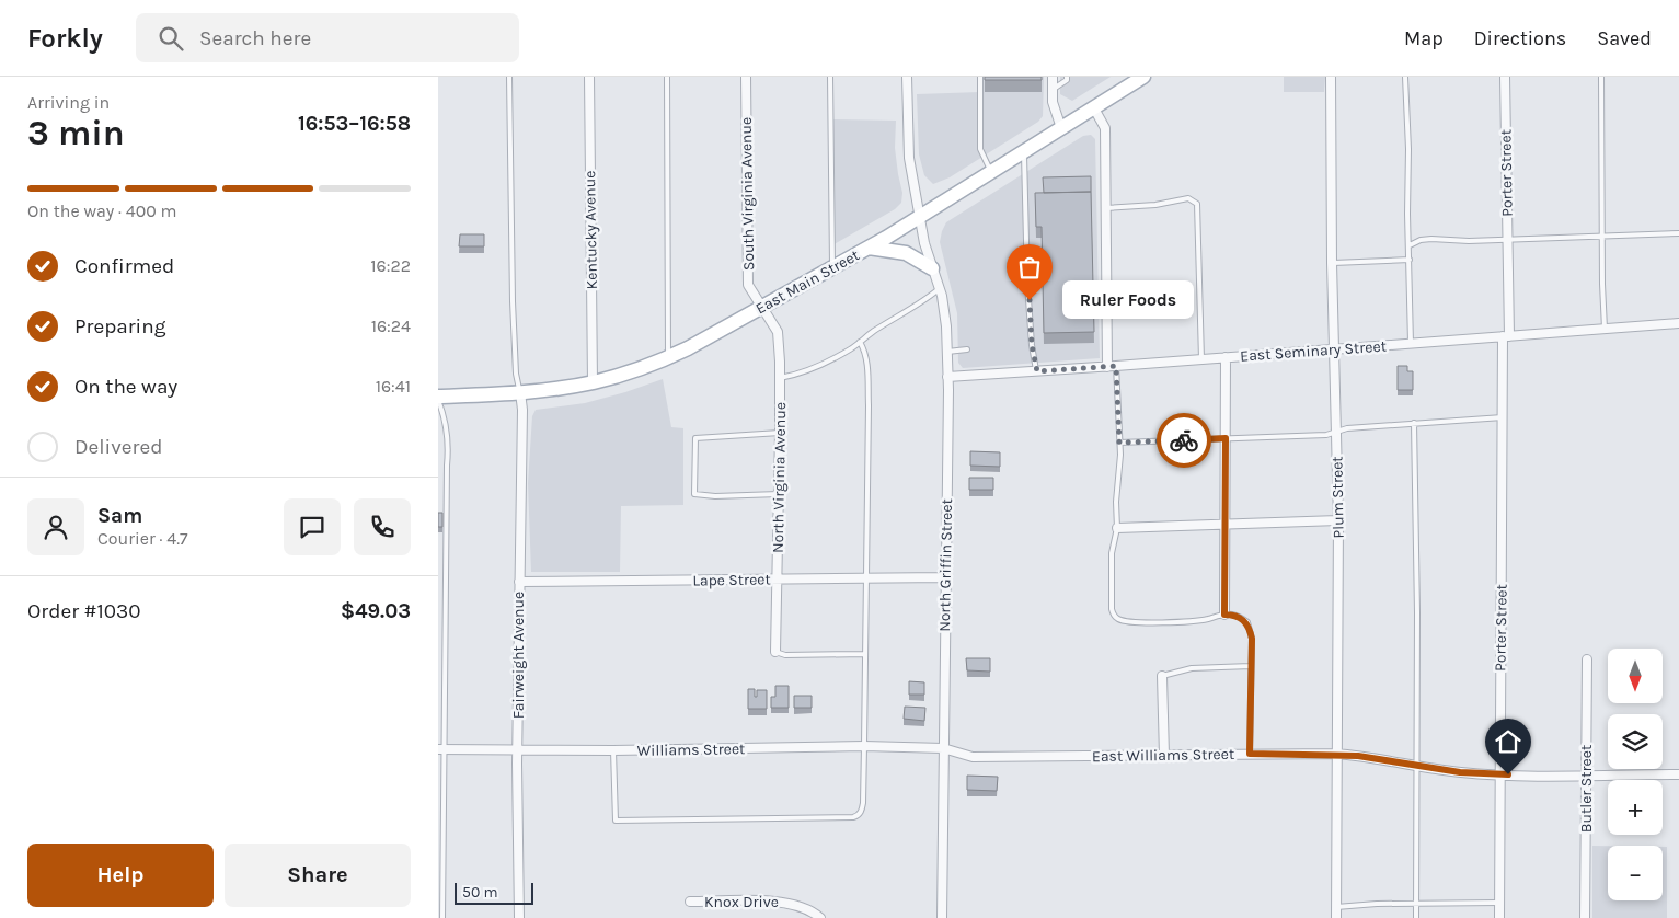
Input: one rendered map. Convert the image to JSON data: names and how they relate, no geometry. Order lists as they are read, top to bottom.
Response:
{
  "streets": {
    "main road": ["East Main Street"],
    "street": [
      "Porter Street",
      "South Virginia Avenue",
      "Kentucky Avenue",
      "East Seminary Street",
      "North Virginia Avenue",
      "Plum Street",
      "North Griffin Street",
      "Lape Street",
      "Fairweight Avenue",
      "Williams Street",
      "East Williams Street",
      "Butler Street",
      "Knox Drive"
    ]
  },
  "crossings": [
    ["Porter Street", "East Seminary Street"],
    ["Porter Street", "East Williams Street"],
    ["South Virginia Avenue", "East Main Street"],
    ["South Virginia Avenue", "North Virginia Avenue"],
    ["Kentucky Avenue", "East Main Street"],
    ["East Main Street", "North Virginia Avenue"],
    ["East Main Street", "North Griffin Street"],
    ["East Main Street", "Fairweight Avenue"],
    ["East Seminary Street", "Plum Street"],
    ["East Seminary Street", "North Griffin Street"],
    ["North Virginia Avenue", "Lape Street"],
    ["Plum Street", "East Williams Street"],
    ["North Griffin Street", "Lape Street"],
    ["North Griffin Street", "Williams Street"],
    ["North Griffin Street", "East Williams Street"],
    ["Lape Street", "Fairweight Avenue"],
    ["Fairweight Avenue", "Williams Street"],
    ["Williams Street", "East Williams Street"],
    ["East Williams Street", "Butler Street"]
  ],
  "places": ["Ruler Foods"],
  "scale_bar": "50 m",
  "north": "bottom",
  "page": {
    "header": "Forkly",
    "search": "Search here",
    "nav": ["Map", "Directions", "Saved"],
    "heading": ["3 min", "Arriving in", "16:53–16:58"],
    "panel": [
      "Sam",
      "Courier · 4.7",
      "Order #1030",
      "$49.03"
    ],
    "bar": "On the way · 400 m",
    "list": [
      ["Confirmed", "16:22"],
      ["Preparing", "16:24"],
      ["On the way", "16:41"],
      "Delivered"
    ],
    "bubble": "Ruler Foods",
    "map_buttons": ["+", "−"],
    "buttons": ["Help", "Share"],
    "scale": "50 m"
  }
}
